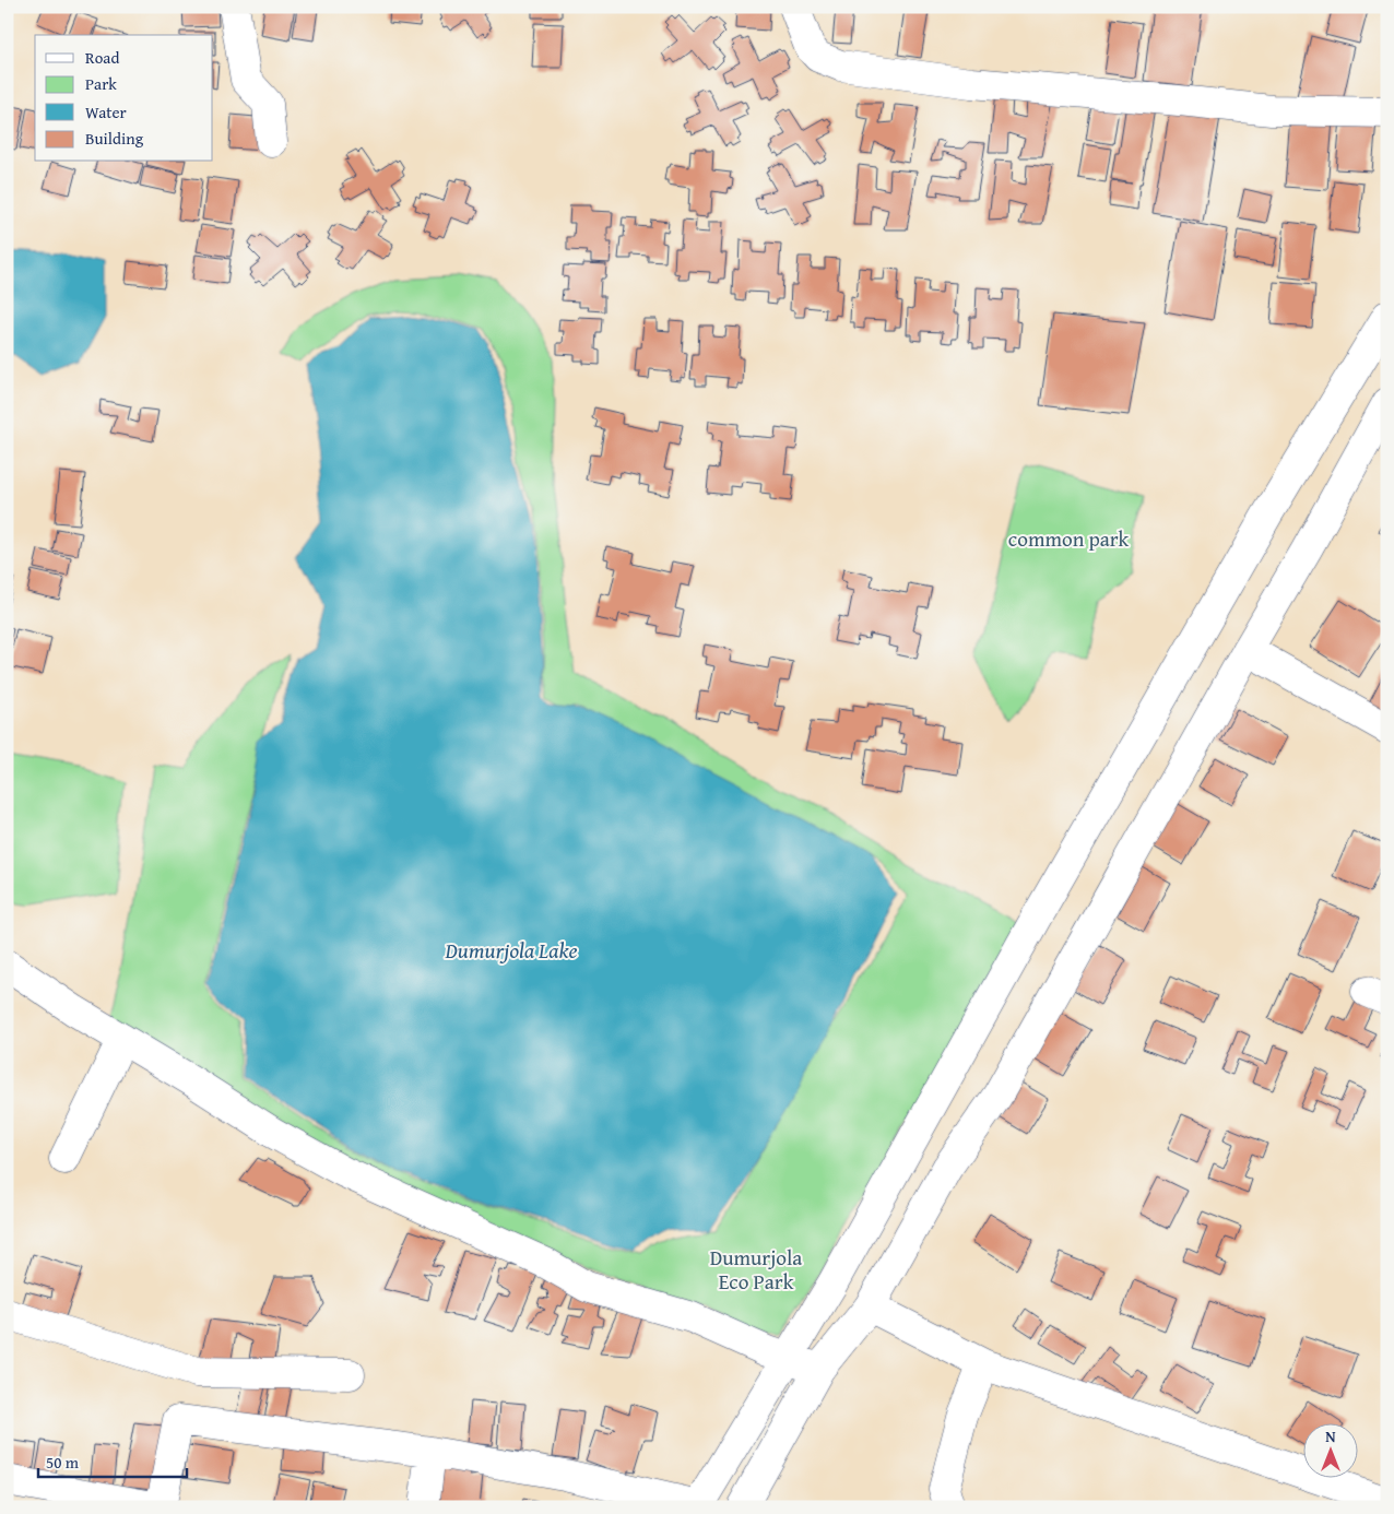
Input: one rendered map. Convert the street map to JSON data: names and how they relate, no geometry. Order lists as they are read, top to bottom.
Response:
{
  "water": ["Dumurjola Lake"],
  "parks": ["common park", "Dumurjola Eco Park"],
  "legend": [
    "Road",
    "Park",
    "Water",
    "Building"
  ],
  "scale_bar": "50 m",
  "north": "top"
}
